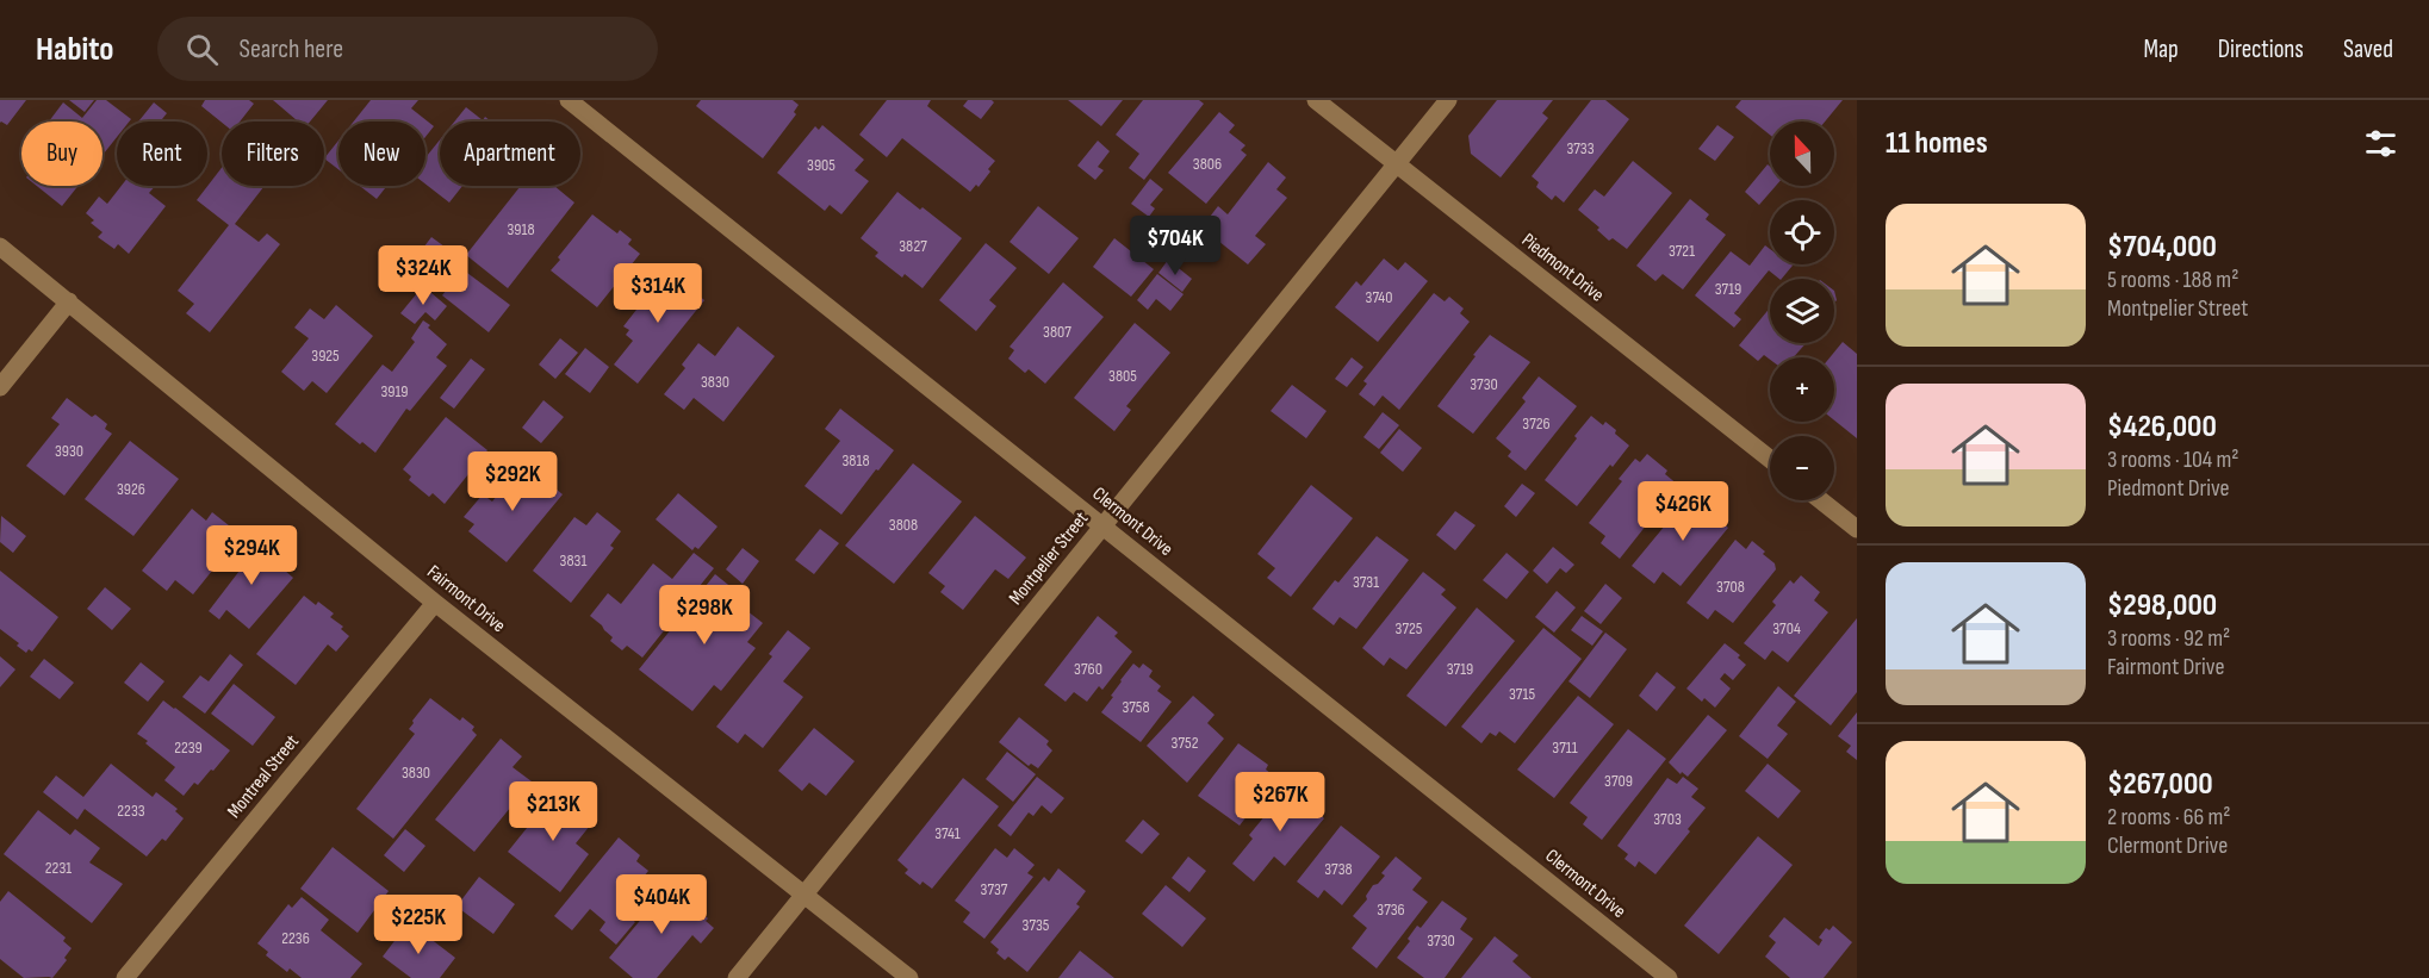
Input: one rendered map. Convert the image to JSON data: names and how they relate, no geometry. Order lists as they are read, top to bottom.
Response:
{
  "streets": {
    "street": [
      "Piedmont Drive",
      "Clermont Drive",
      "Montpelier Street",
      "Fairmont Drive",
      "Montreal Street"
    ]
  },
  "crossings": [
    ["Piedmont Drive", "Montpelier Street"],
    ["Clermont Drive", "Montpelier Street"],
    ["Montpelier Street", "Fairmont Drive"],
    ["Fairmont Drive", "Montreal Street"]
  ],
  "house_numbers": [
    "3733",
    "3806",
    "3905",
    "3918",
    "3827",
    "3721",
    "3719",
    "3740",
    "3807",
    "3925",
    "3805",
    "3830",
    "3730",
    "3919",
    "3726",
    "3930",
    "3818",
    "3926",
    "3808",
    "3831",
    "3731",
    "3708",
    "3725",
    "3704",
    "3760",
    "3719",
    "3715",
    "3758",
    "3752",
    "2239",
    "3711",
    "3830",
    "3709",
    "2233",
    "3703",
    "3741",
    "2231",
    "3738",
    "3737",
    "3736",
    "3735",
    "2236",
    "3730"
  ],
  "north": "top",
  "page": {
    "header": "Habito",
    "search": "Search here",
    "nav": ["Map", "Directions", "Saved"],
    "heading": "11 homes",
    "map_buttons": ["+", "−"],
    "chip": [
      "Buy",
      "Rent",
      "Filters",
      "New",
      "Apartment"
    ],
    "list": [
      {
        "name": "$704,000",
        "note": "5 rooms · 188 m² · Montpelier Street"
      },
      {
        "name": "$426,000",
        "note": "3 rooms · 104 m² · Piedmont Drive"
      },
      {
        "name": "$298,000",
        "note": "3 rooms · 92 m² · Fairmont Drive"
      },
      {
        "name": "$267,000",
        "note": "2 rooms · 66 m² · Clermont Drive"
      }
    ],
    "price": [
      "$704K",
      "$324K",
      "$314K",
      "$292K",
      "$426K",
      "$294K",
      "$298K",
      "$267K",
      "$213K",
      "$404K",
      "$225K"
    ]
  }
}
